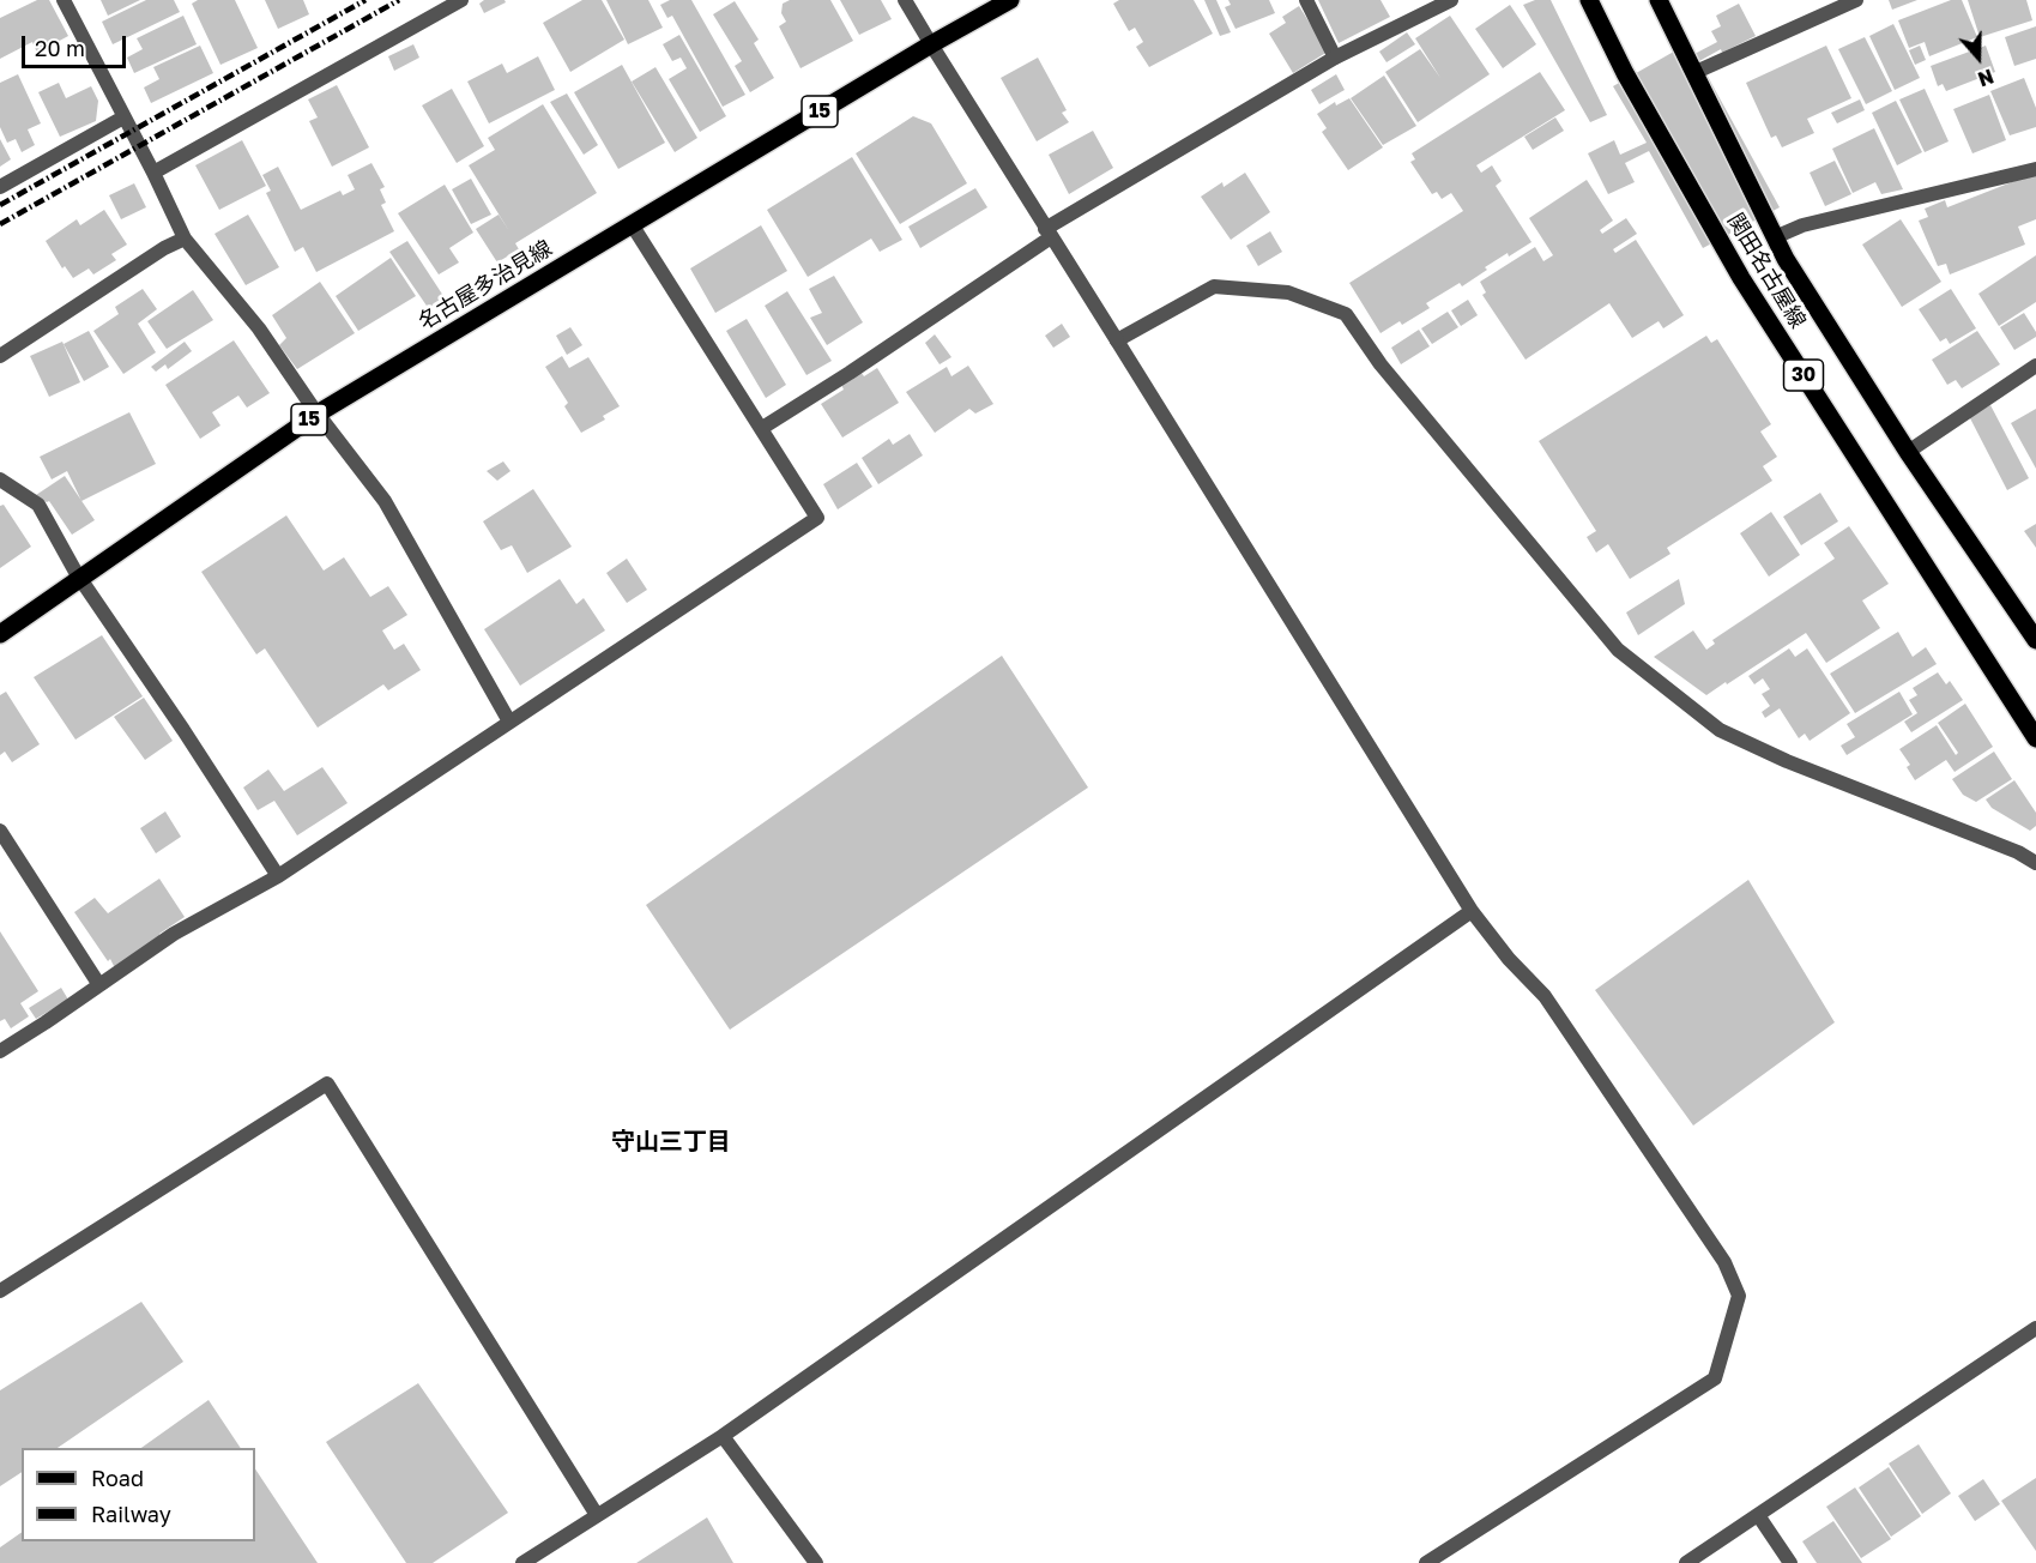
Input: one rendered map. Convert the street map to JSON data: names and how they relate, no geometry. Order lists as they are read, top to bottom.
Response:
{
  "streets": {
    "main road": [
      "15",
      "関田名古屋線",
      "名古屋多治見線",
      "30"
    ]
  },
  "districts": ["守山三丁目"],
  "legend": ["Road", "Railway"],
  "scale_bar": "20 m",
  "north": "bottom"
}
